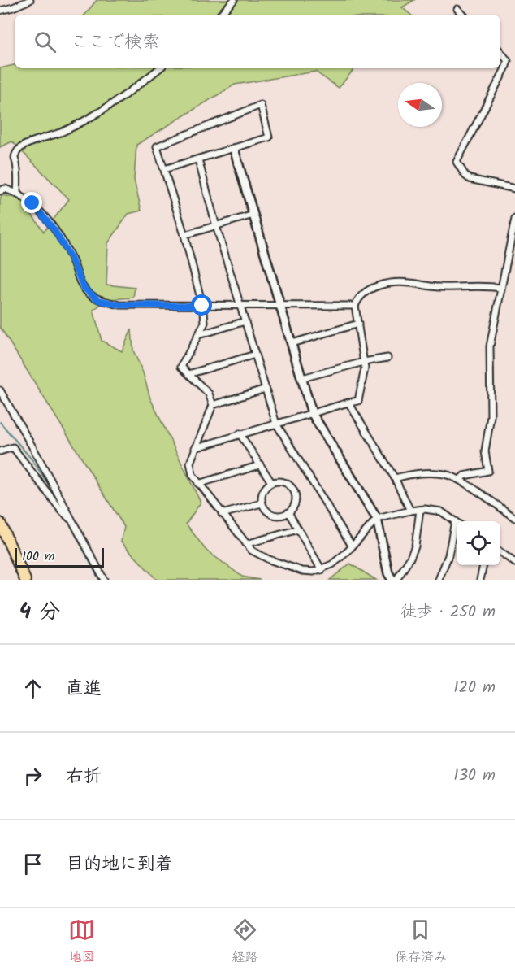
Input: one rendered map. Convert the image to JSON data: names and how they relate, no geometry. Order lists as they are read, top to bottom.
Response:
{
  "scale_bar": "100 m",
  "north": "left",
  "page": {
    "search": "ここで検索",
    "scale": "100 m",
    "heading": ["4 分", "徒歩 · 250 m"],
    "list": [
      ["直進", "120 m"],
      ["右折", "130 m"],
      "目的地に到着"
    ],
    "nav": ["地図", "経路", "保存済み"]
  }
}
